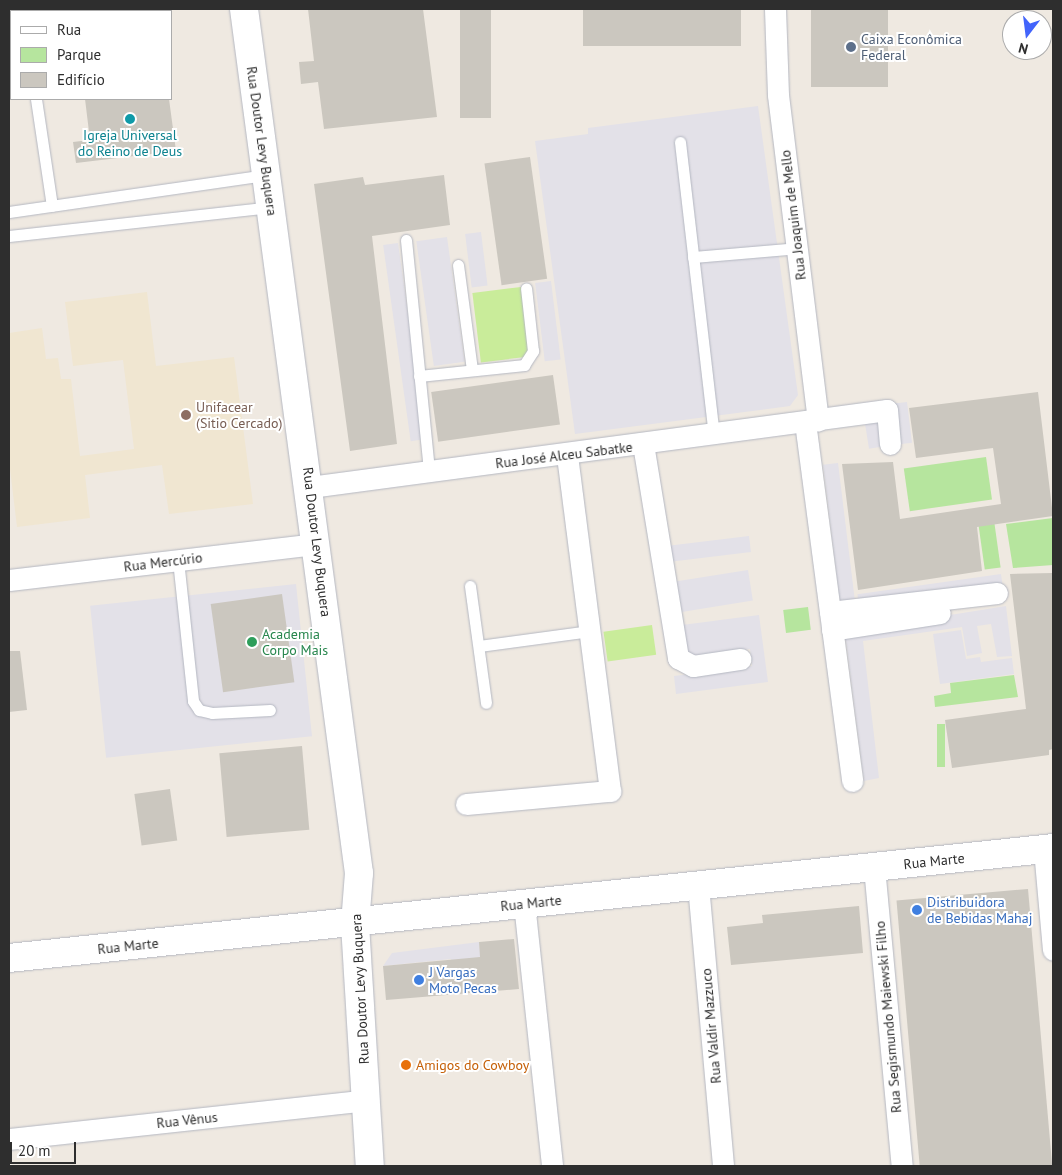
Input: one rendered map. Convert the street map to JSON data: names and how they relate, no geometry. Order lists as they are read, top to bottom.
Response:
{
  "streets": {
    "street": [
      "Rua Doutor Levy Buquera",
      "Rua Joaquim de Mello",
      "Rua José Alceu Sabatke",
      "Rua Mercúrio",
      "Rua Marte",
      "Rua Segismundo Maiewski Filho",
      "Rua Valdir Mazzuco",
      "Rua Vênus"
    ]
  },
  "crossings": [
    ["Rua Doutor Levy Buquera", "Rua José Alceu Sabatke"],
    ["Rua Doutor Levy Buquera", "Rua Mercúrio"],
    ["Rua Doutor Levy Buquera", "Rua Marte"],
    ["Rua Doutor Levy Buquera", "Rua Vênus"],
    ["Rua Joaquim de Mello", "Rua José Alceu Sabatke"],
    ["Rua Marte", "Rua Segismundo Maiewski Filho"],
    ["Rua Marte", "Rua Valdir Mazzuco"]
  ],
  "places": [
    "Caixa Econômica Federal",
    "Igreja Universal do Reino de Deus",
    "Unifacear (Sitio Cercado)",
    "Academia Corpo Mais",
    "Distribuidora de Bebidas Mahaj",
    "J Vargas Moto Pecas",
    "Amigos do Cowboy"
  ],
  "legend": ["Rua", "Parque", "Edifício"],
  "scale_bar": "20 m",
  "north": "bottom"
}
